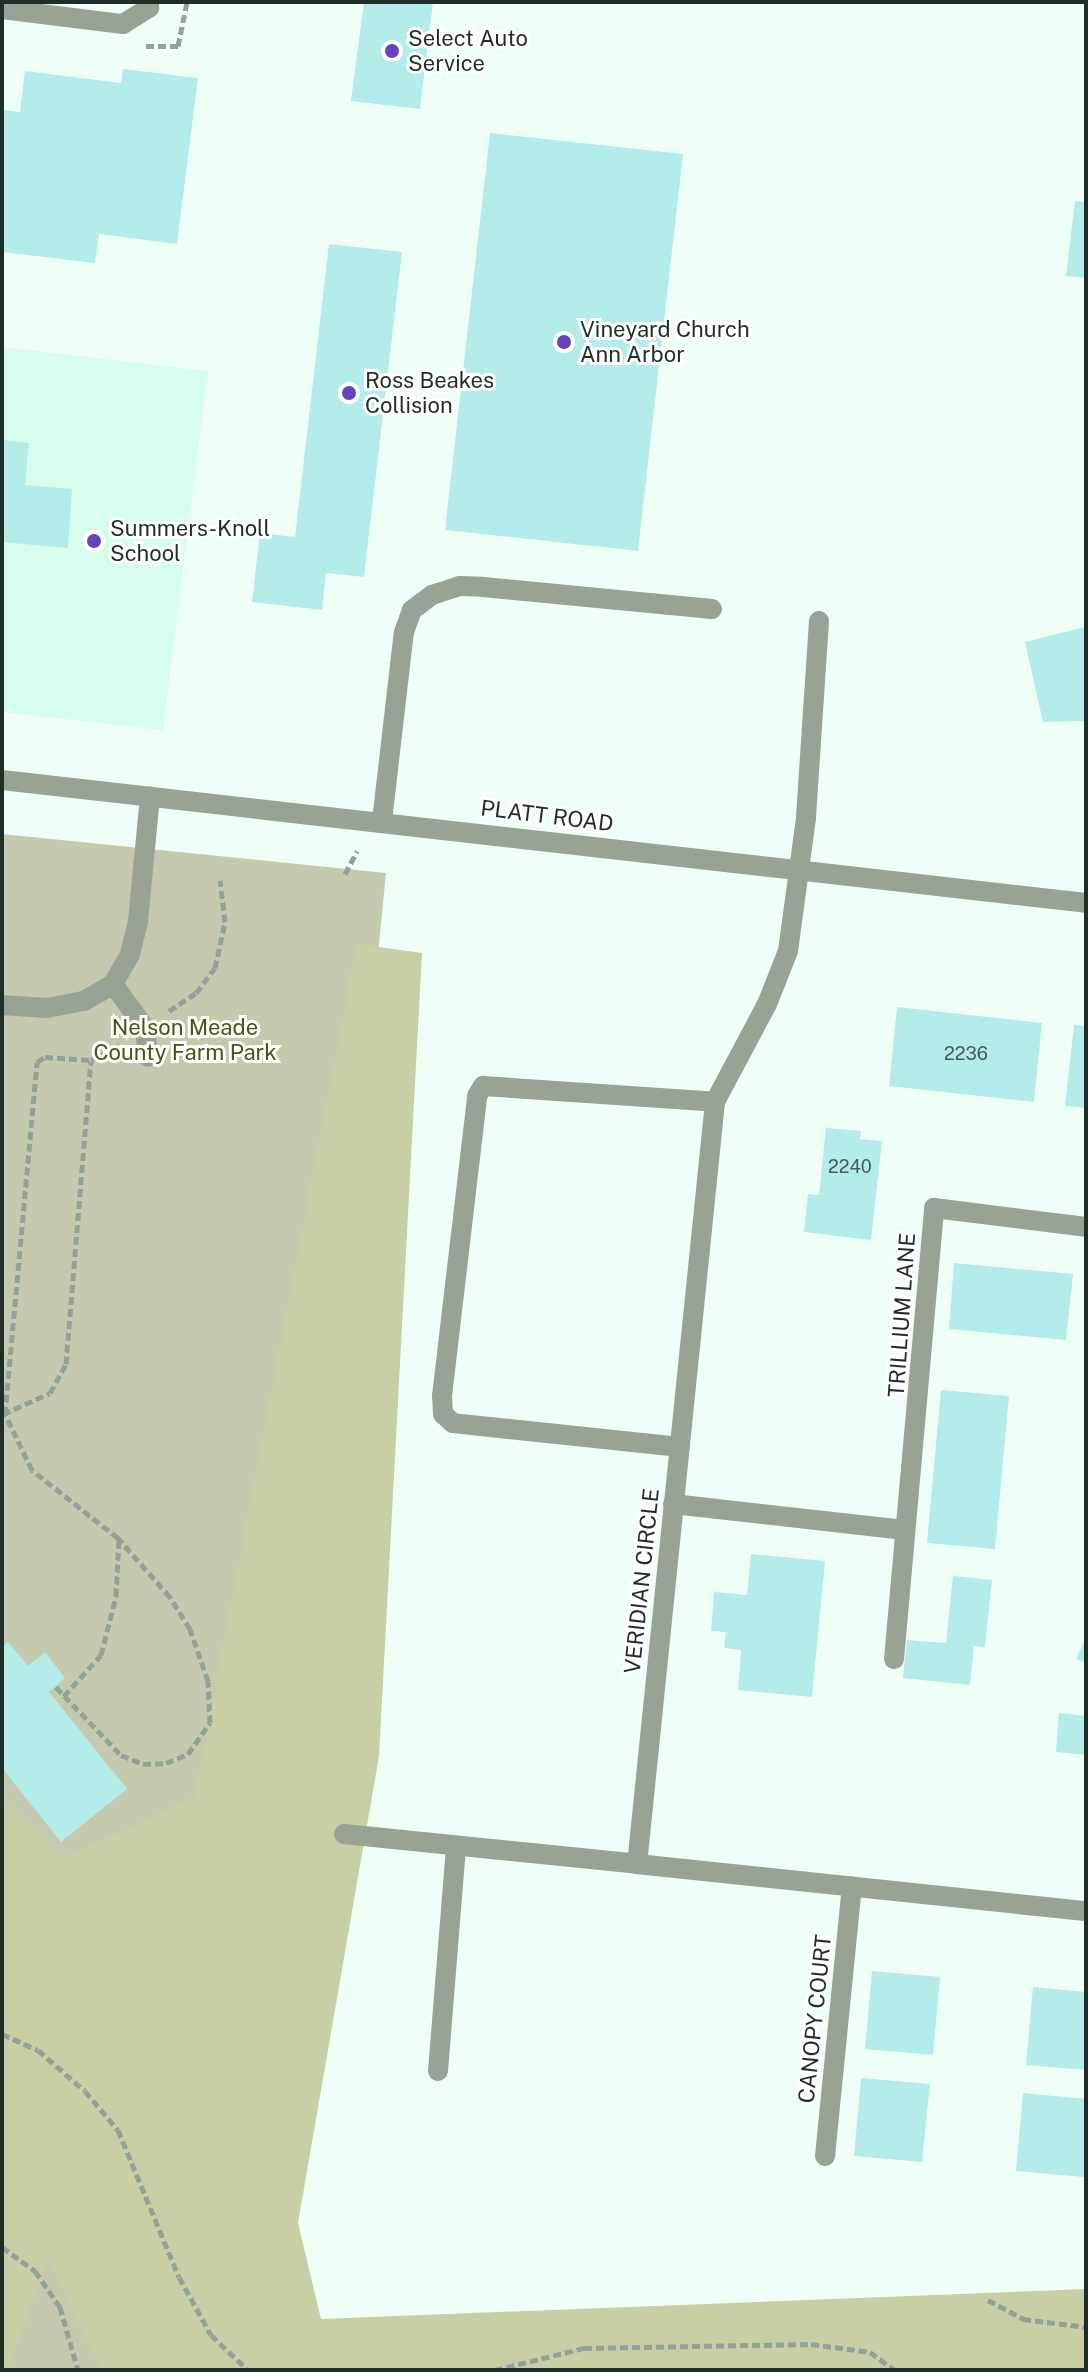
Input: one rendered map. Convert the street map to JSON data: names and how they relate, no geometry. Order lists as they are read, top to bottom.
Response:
{
  "streets": {
    "street": [
      "PLATT ROAD",
      "TRILLIUM LANE",
      "VERIDIAN CIRCLE",
      "CANOPY COURT"
    ]
  },
  "crossings": [
    ["PLATT ROAD", "VERIDIAN CIRCLE"]
  ],
  "parks": ["Nelson Meade County Farm Park"],
  "places": [
    "Select Auto Service",
    "Vineyard Church Ann Arbor",
    "Ross Beakes Collision",
    "Summers-Knoll School"
  ],
  "house_numbers": ["2236", "2240"]
}
